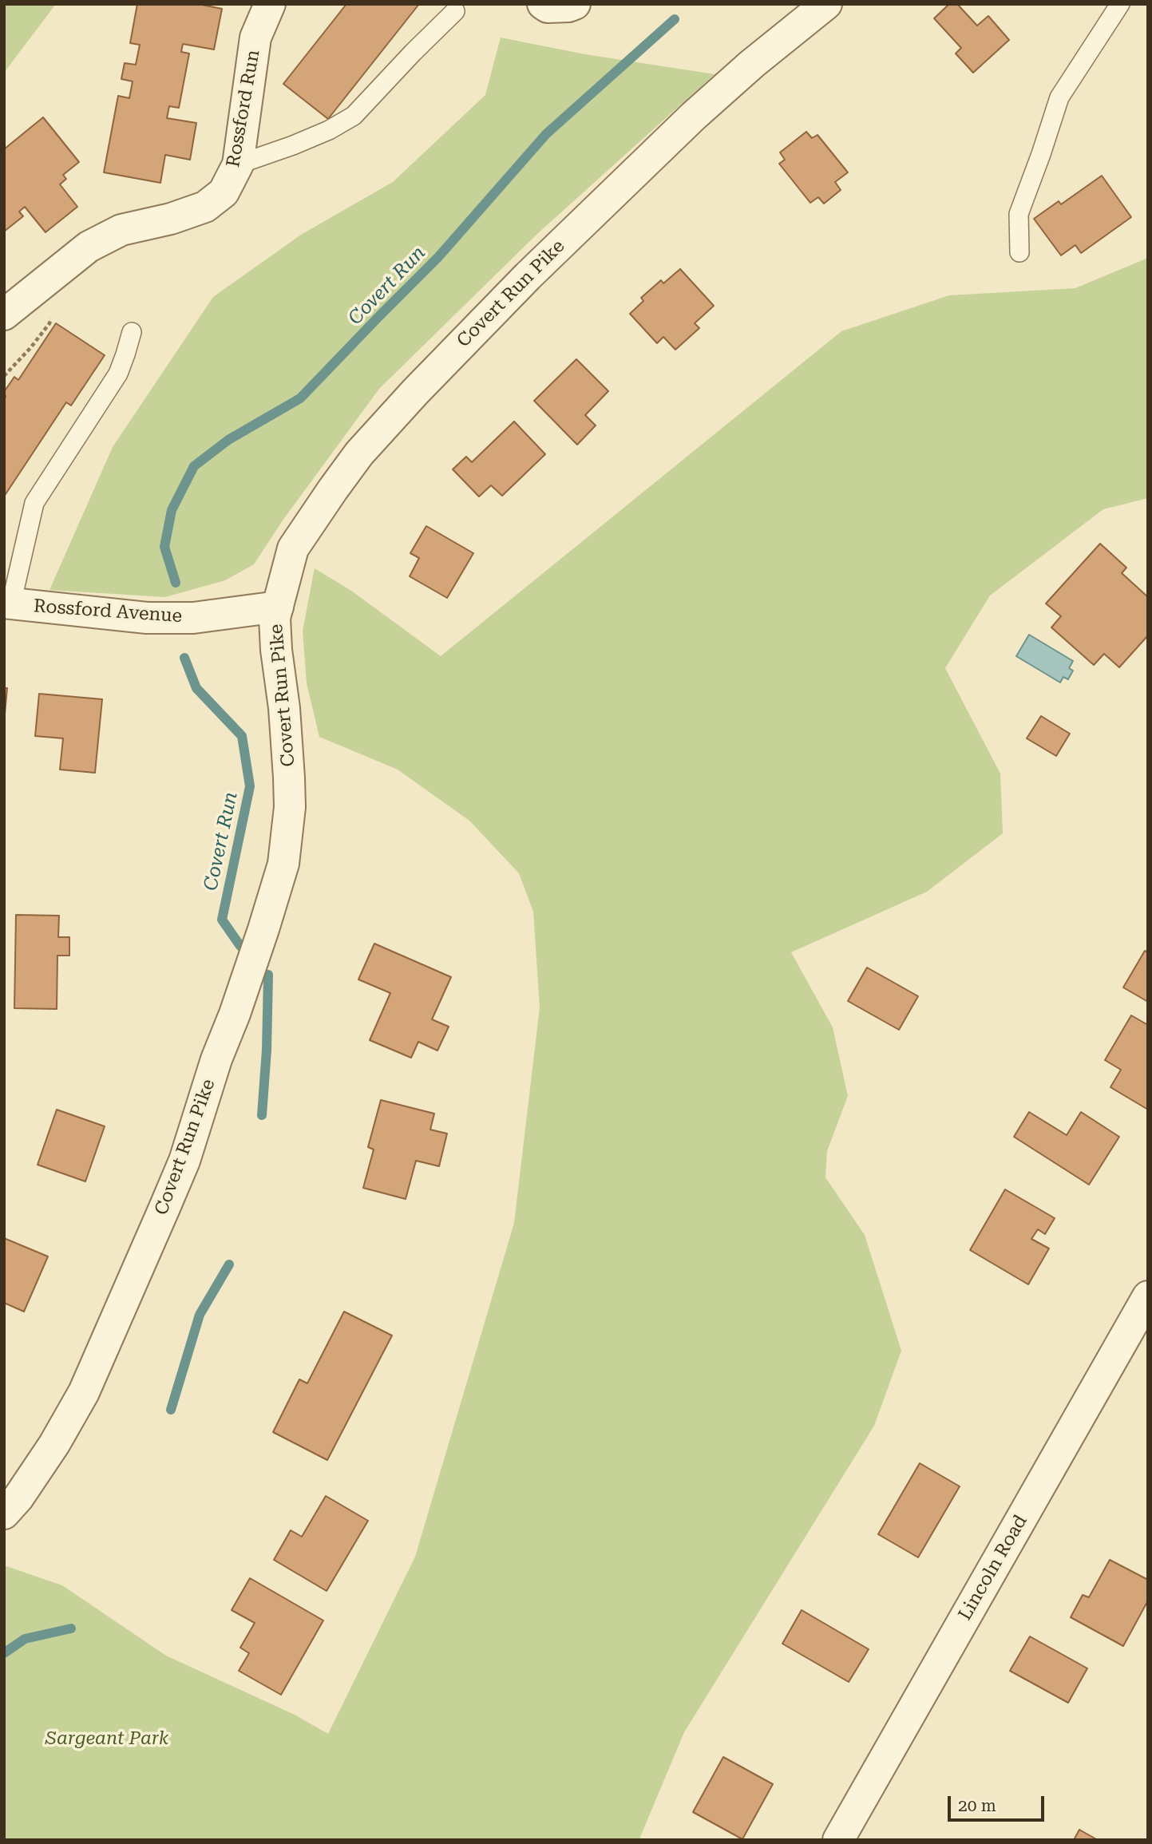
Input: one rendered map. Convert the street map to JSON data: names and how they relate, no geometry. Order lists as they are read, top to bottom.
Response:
{
  "streets": {
    "street": [
      "Rossford Run",
      "Covert Run Pike",
      "Rossford Avenue",
      "Lincoln Road"
    ]
  },
  "crossings": [
    ["Covert Run Pike", "Rossford Avenue"]
  ],
  "water": ["Covert Run"],
  "parks": ["Sargeant Park"],
  "scale_bar": "20 m"
}
